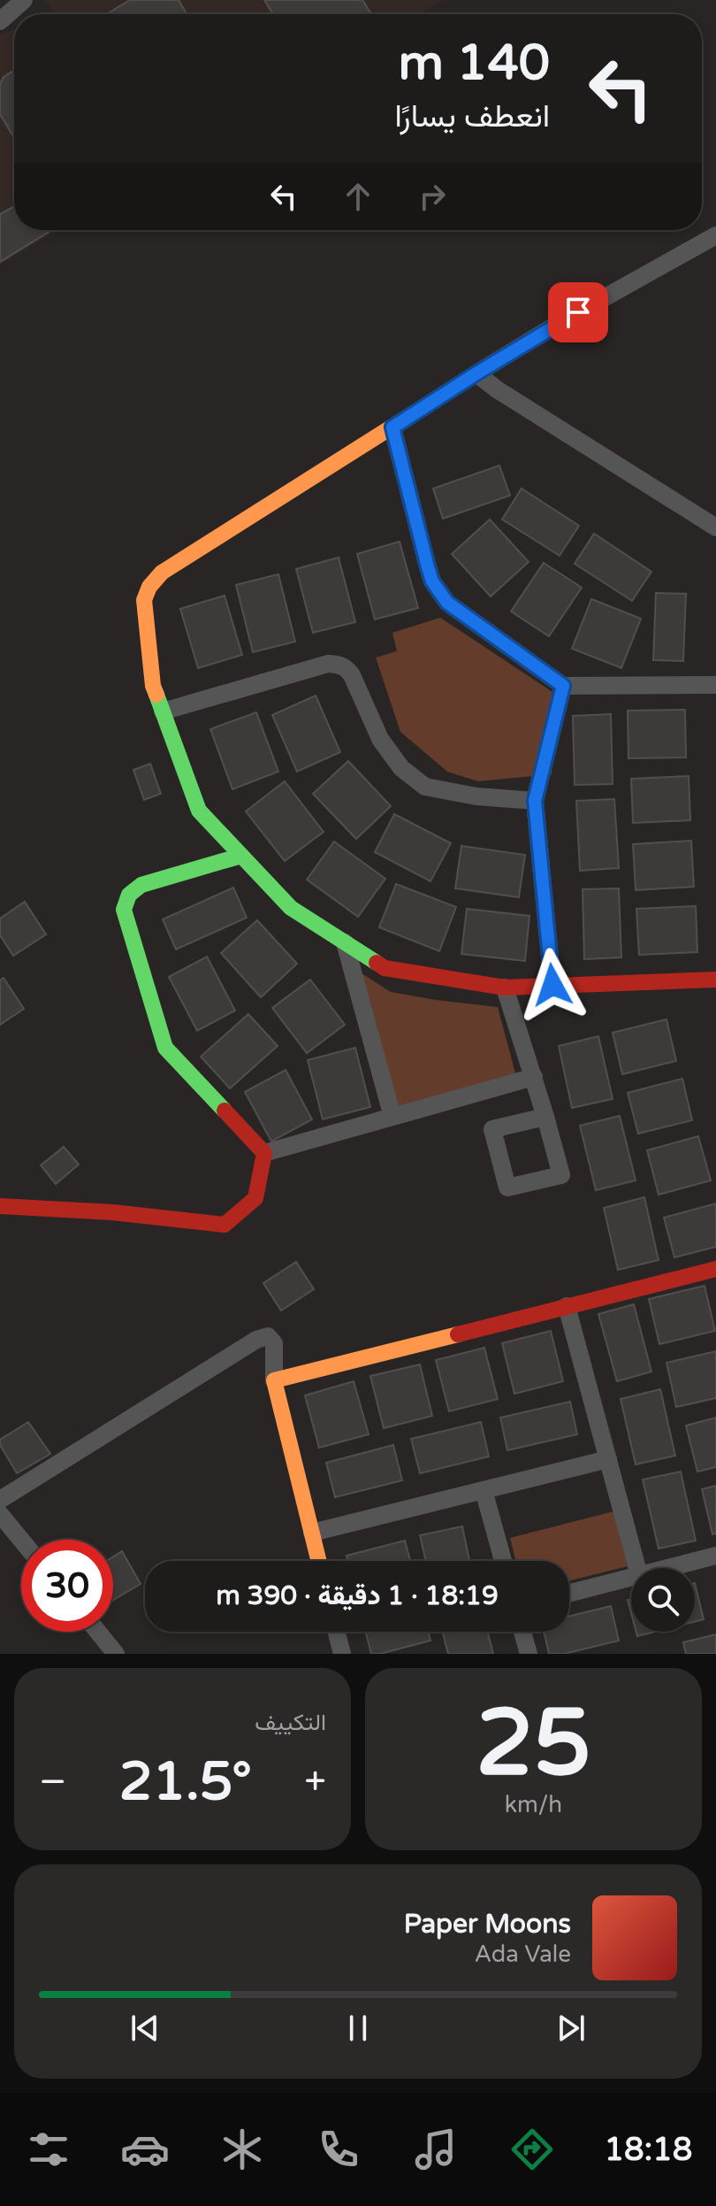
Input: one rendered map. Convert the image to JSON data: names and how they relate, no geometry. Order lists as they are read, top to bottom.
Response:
{
  "page": {
    "turn": ["140 m", "انعطف يسارًا"],
    "limit": "30",
    "trip": "18:19 · 1 دقيقة · 390 m",
    "tile": [
      ["25", "km/h"],
      "التكييف"
    ],
    "heat": ["−", "21.5°", "+"],
    "song": ["Paper Moons", "Ada Vale"],
    "tabs": "18:18"
  }
}
